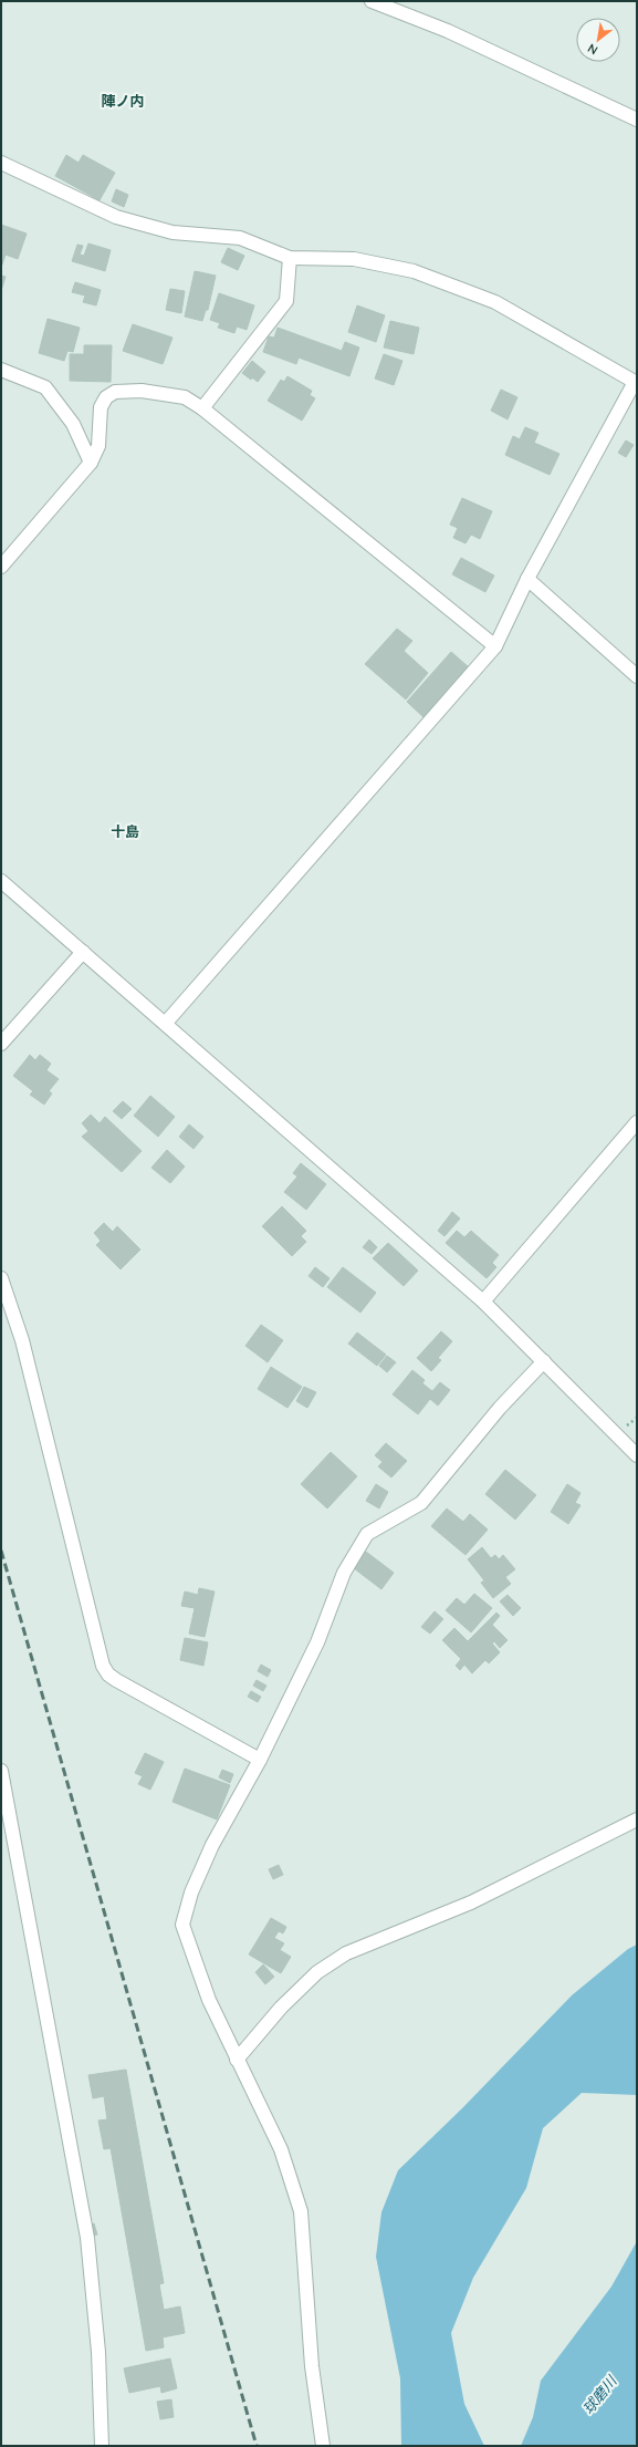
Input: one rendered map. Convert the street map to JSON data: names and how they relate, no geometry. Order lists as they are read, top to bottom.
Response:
{
  "districts": ["陣ノ内", "十島"],
  "water": ["球磨川"],
  "north": "bottom left"
}
